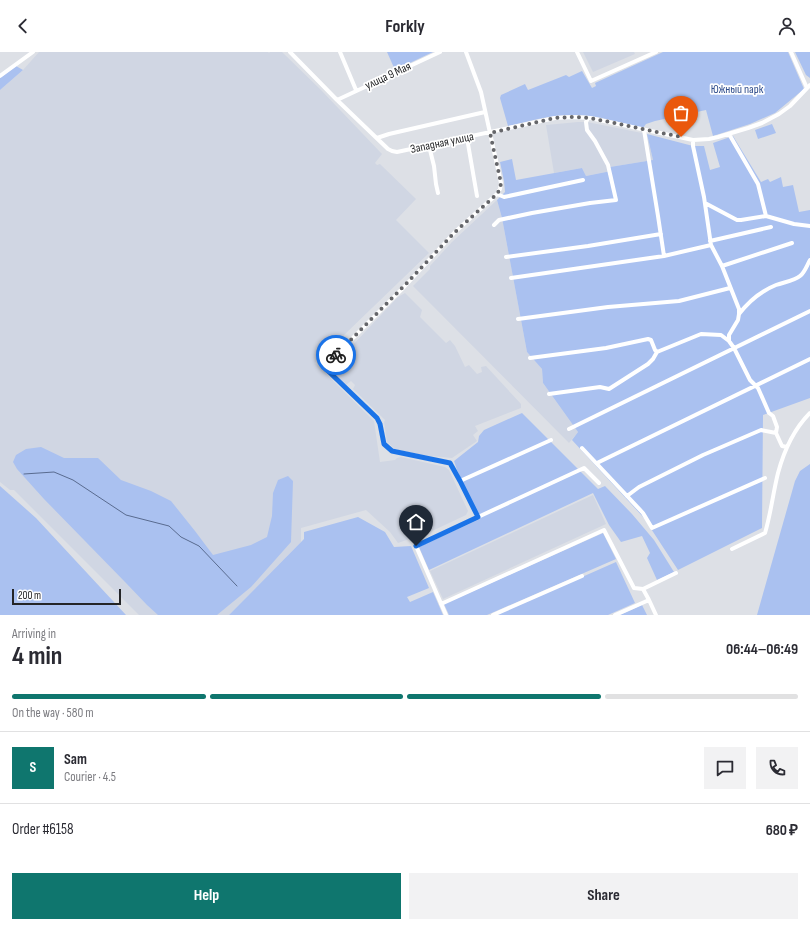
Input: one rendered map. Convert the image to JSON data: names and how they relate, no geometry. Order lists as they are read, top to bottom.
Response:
{
  "streets": {
    "street": ["улица 9 Мая", "Западная улица"]
  },
  "crossings": [
    ["улица 9 Мая", "Западная улица"]
  ],
  "parks": ["Южный парк"],
  "scale_bar": "200 m",
  "page": {
    "header": "Forkly",
    "scale": "200 m",
    "heading": ["4 min", "Arriving in", "06:44–06:49"],
    "panel": [
      "Sam",
      "Courier · 4.5",
      "Order #6158",
      "680 ₽"
    ],
    "bar": "On the way · 580 m",
    "round": "S",
    "buttons": ["Help", "Share"]
  }
}
